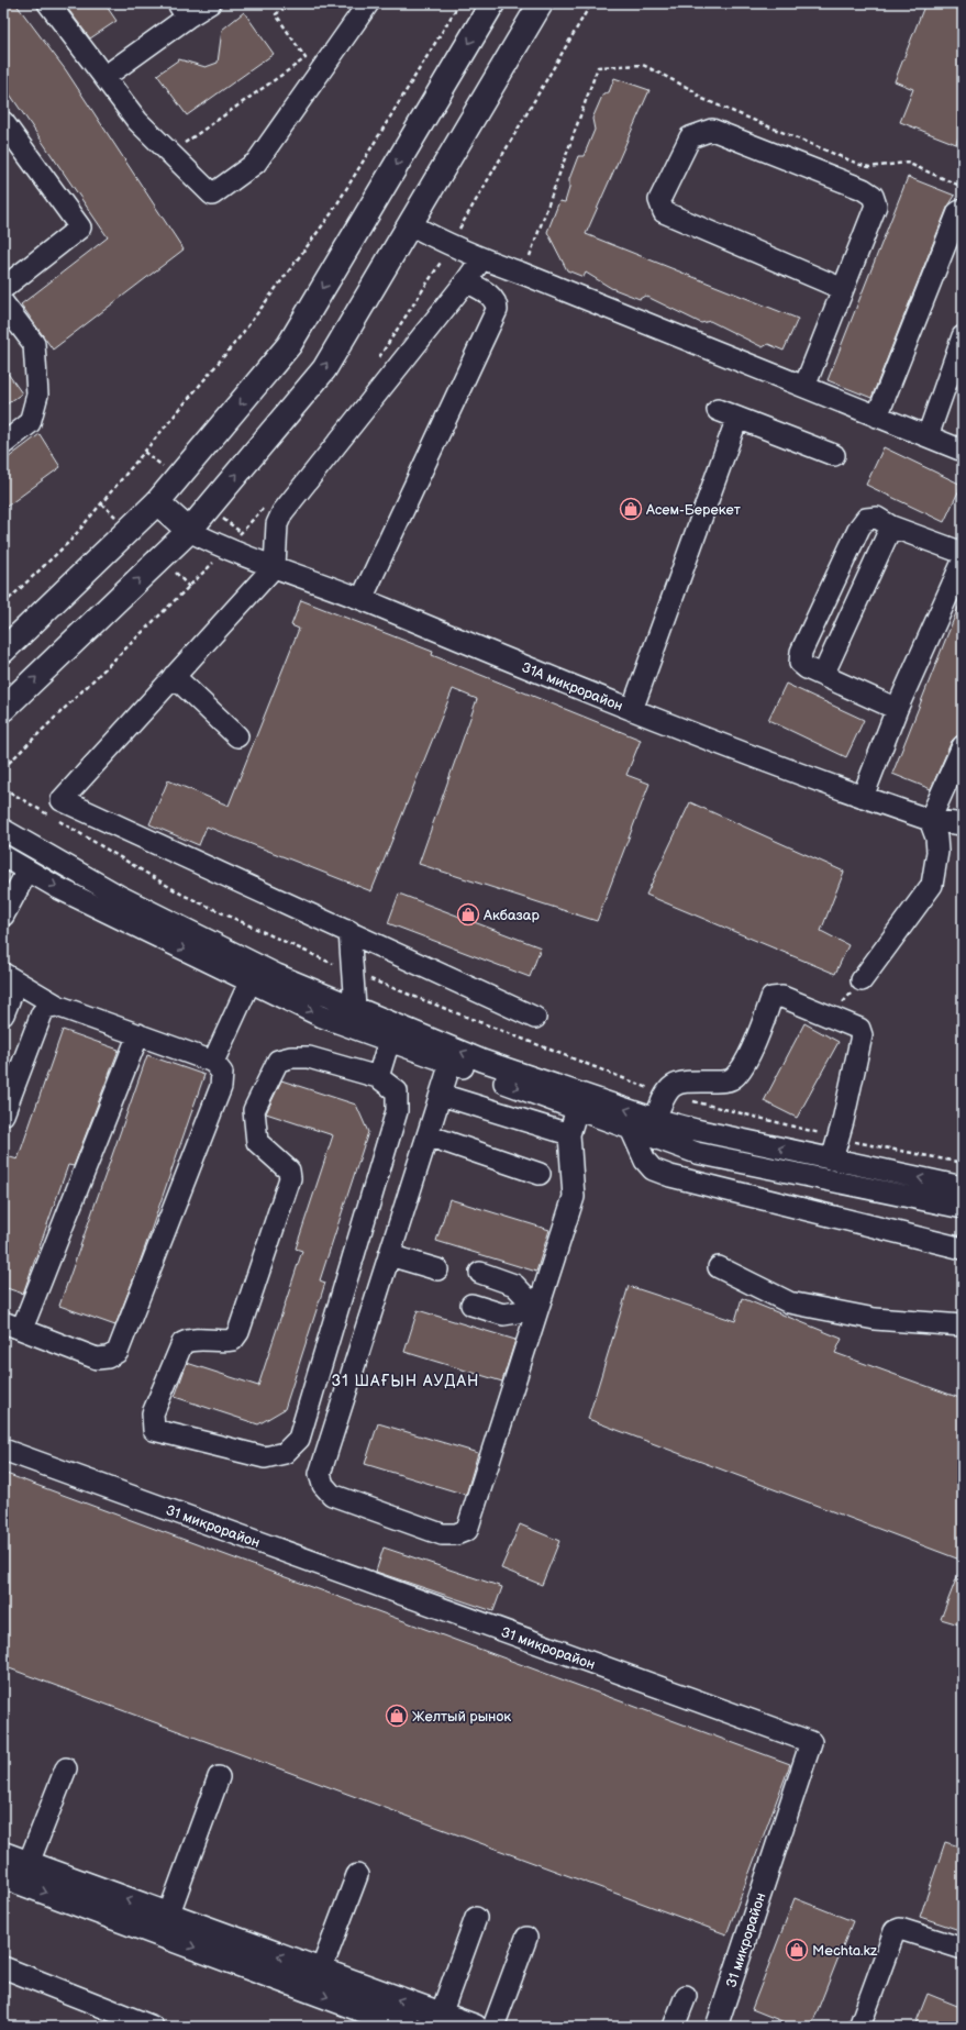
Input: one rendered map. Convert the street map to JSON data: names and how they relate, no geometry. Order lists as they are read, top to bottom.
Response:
{
  "streets": {
    "street": ["31А микрорайон", "31 микрорайон"]
  },
  "districts": ["31 ШАҒЫН АУДАН"],
  "places": {
    "shop": [
      "Асем-Берекет",
      "Акбазар",
      "Желтый рынок",
      "Mechta.kz"
    ]
  }
}
